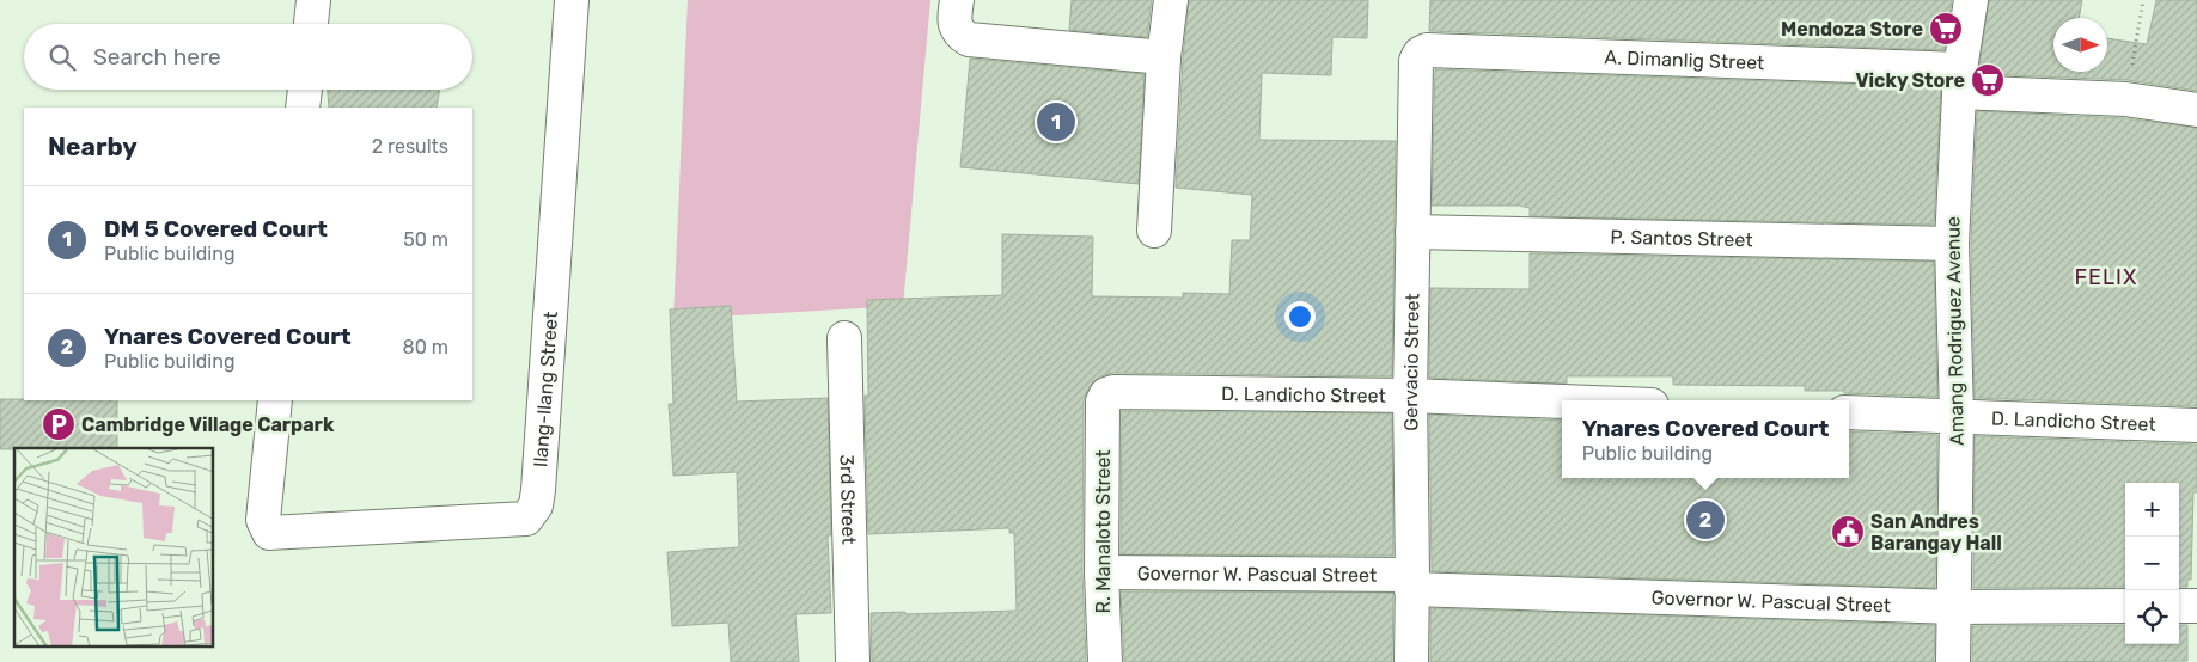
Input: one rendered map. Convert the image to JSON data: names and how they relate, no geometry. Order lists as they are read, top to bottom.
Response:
{
  "streets": {
    "street": [
      "A. Dimanlig Street",
      "P. Santos Street",
      "Amang Rodriguez Avenue",
      "Gervacio Street",
      "Ilang-Ilang Street",
      "D. Landicho Street",
      "3rd Street",
      "R. Manaloto Street",
      "Governor W. Pascual Street"
    ]
  },
  "crossings": [
    ["A. Dimanlig Street", "Amang Rodriguez Avenue"],
    ["A. Dimanlig Street", "Gervacio Street"],
    ["P. Santos Street", "Amang Rodriguez Avenue"],
    ["P. Santos Street", "Gervacio Street"],
    ["Amang Rodriguez Avenue", "D. Landicho Street"],
    ["Amang Rodriguez Avenue", "Governor W. Pascual Street"],
    ["Gervacio Street", "D. Landicho Street"],
    ["Gervacio Street", "Governor W. Pascual Street"],
    ["D. Landicho Street", "R. Manaloto Street"],
    ["R. Manaloto Street", "Governor W. Pascual Street"]
  ],
  "districts": ["FELIX"],
  "places": {
    "supermarket": ["Mendoza Store", "Vicky Store"],
    "parking": ["Cambridge Village Carpark"],
    "public building": ["San Andres Barangay Hall"]
  },
  "north": "right",
  "page": {
    "search": "Search here",
    "pins": ["1", "2"],
    "heading": ["Nearby", "2 results"],
    "list": [
      {
        "mark": "1",
        "name": "DM 5 Covered Court",
        "note": "Public building",
        "value": "50 m"
      },
      {
        "mark": "2",
        "name": "Ynares Covered Court",
        "note": "Public building",
        "value": "80 m"
      }
    ],
    "popup": ["Ynares Covered Court", "Public building"],
    "map_buttons": ["+", "−"]
  }
}
